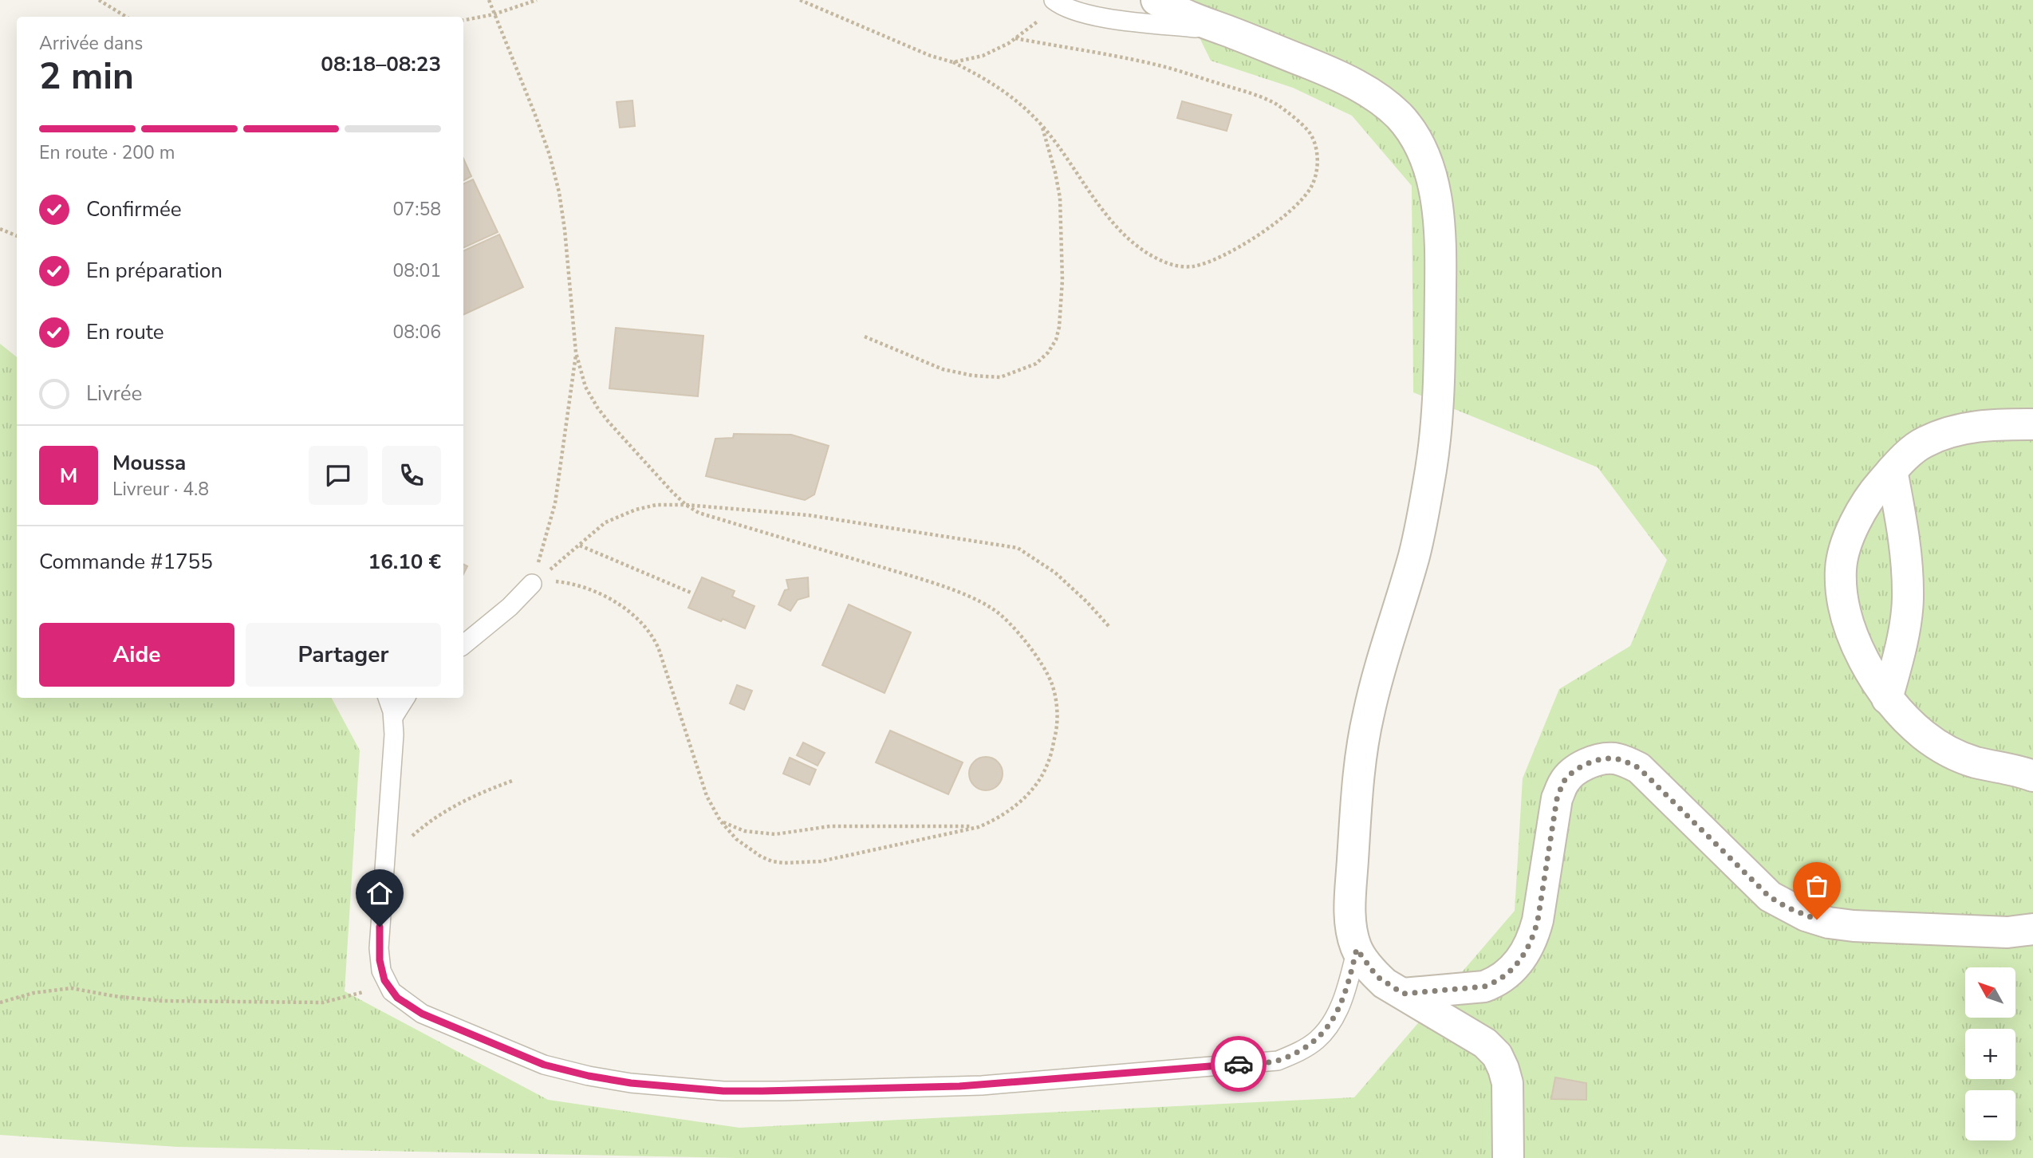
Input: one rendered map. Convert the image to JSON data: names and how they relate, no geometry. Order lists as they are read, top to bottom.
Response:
{
  "north": "top left",
  "page": {
    "heading": ["2 min", "Arrivée dans", "08:18–08:23"],
    "panel": [
      "Moussa",
      "Livreur · 4.8",
      "Commande #1755",
      "16.10 €"
    ],
    "bar": "En route · 200 m",
    "list": [
      ["Confirmée", "07:58"],
      ["En préparation", "08:01"],
      ["En route", "08:06"],
      "Livrée"
    ],
    "round": "M",
    "buttons": ["Aide", "Partager"],
    "map_buttons": ["+", "−"]
  }
}
